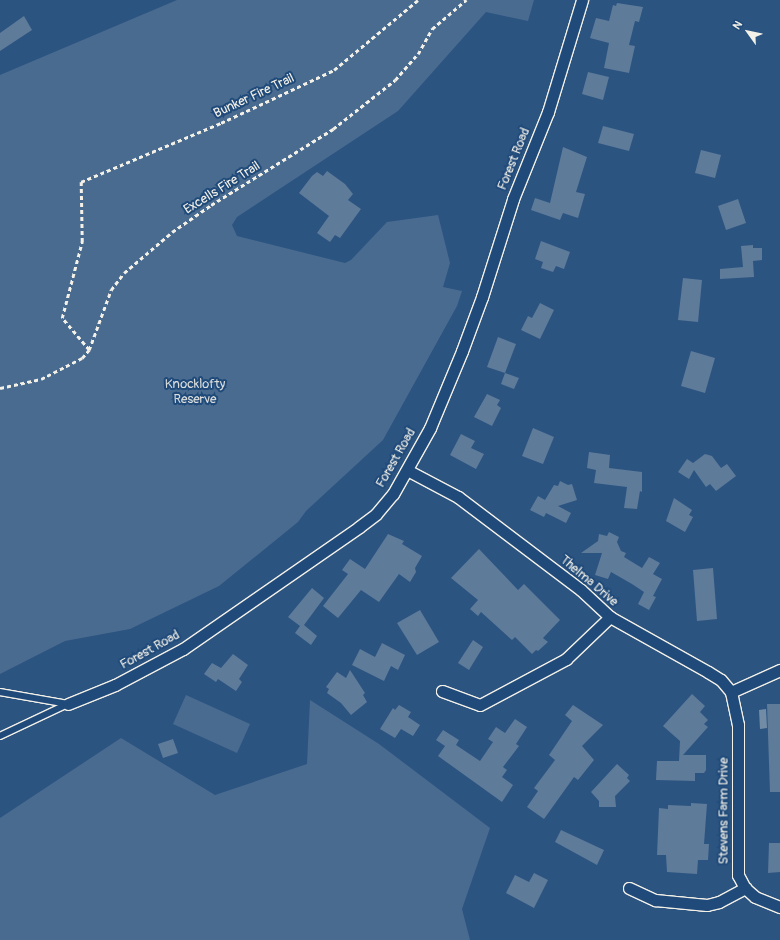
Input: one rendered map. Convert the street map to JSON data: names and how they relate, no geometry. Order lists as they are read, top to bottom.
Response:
{
  "streets": {
    "street": ["Forest Road", "Thelma Drive", "Stevens Farm Drive"],
    "path": ["Bunker Fire Trail", "Excells Fire Trail"]
  },
  "crossings": [
    ["Bunker Fire Trail", "Excells Fire Trail"],
    ["Forest Road", "Thelma Drive"],
    ["Thelma Drive", "Stevens Farm Drive"]
  ],
  "parks": ["Knocklofty Reserve"],
  "north": "top left"
}
